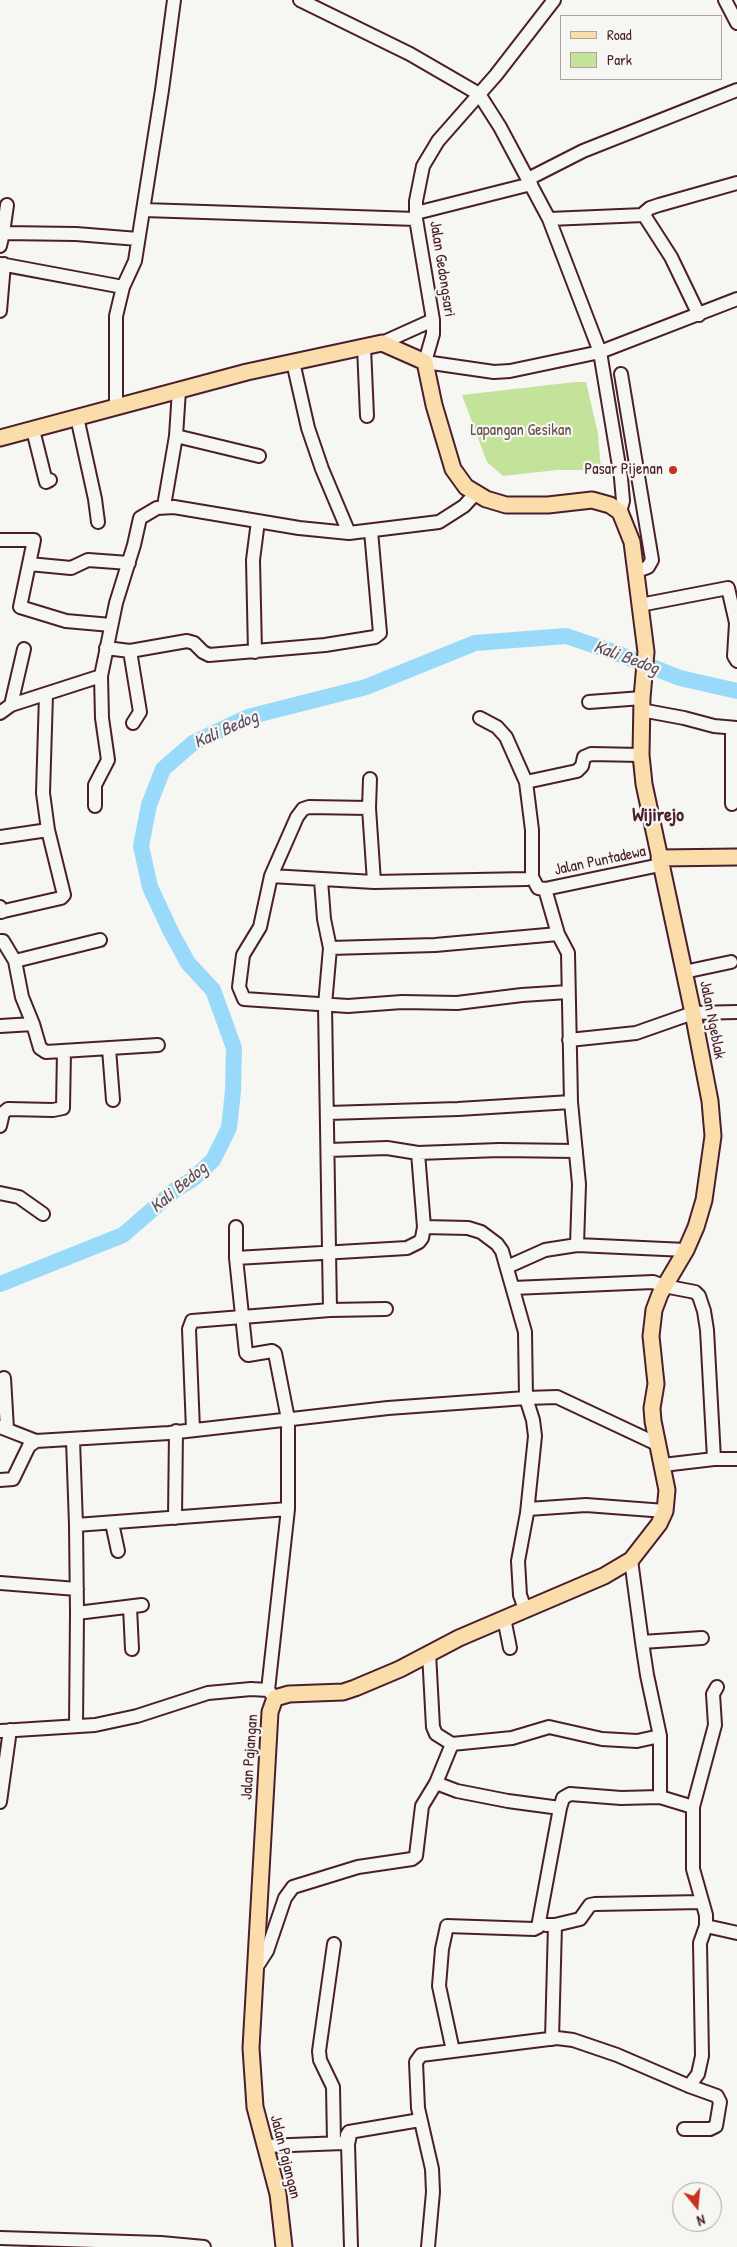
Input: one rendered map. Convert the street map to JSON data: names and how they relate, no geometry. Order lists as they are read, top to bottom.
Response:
{
  "streets": {
    "main road": ["Jalan Gedongsari", "Jalan Ngeblak", "Jalan Pajangan"],
    "street": ["Jalan Puntadewa"]
  },
  "crossings": [
    ["Jalan Puntadewa", "Jalan Ngeblak"],
    ["Jalan Ngeblak", "Jalan Pajangan"]
  ],
  "districts": ["Wijirejo"],
  "water": ["Kali Bedog"],
  "parks": ["Lapangan Gesikan"],
  "places": ["Pasar Pijenan"],
  "legend": ["Road", "Park"],
  "north": "bottom"
}
